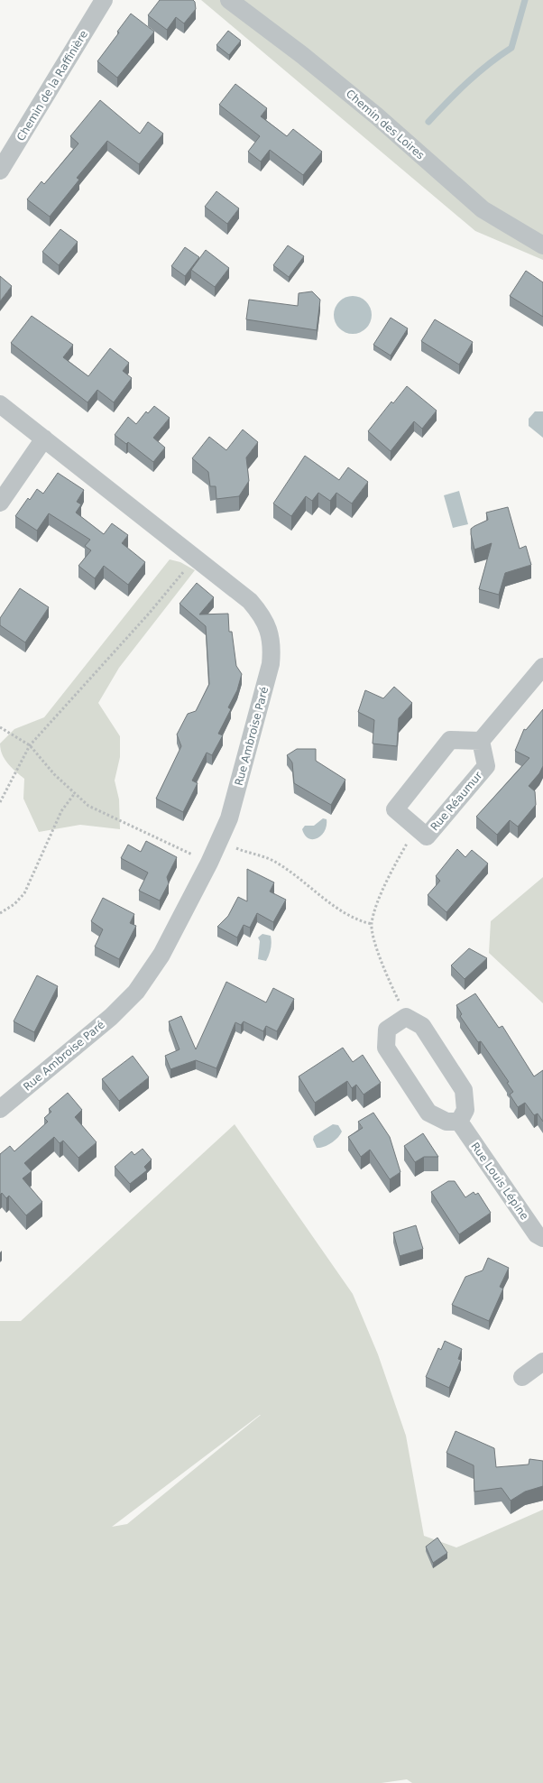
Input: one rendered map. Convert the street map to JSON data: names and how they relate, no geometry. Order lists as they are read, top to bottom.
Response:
{
  "streets": {
    "street": [
      "Chemin de la Raffinière",
      "Chemin des Loires",
      "Rue Ambroise Paré",
      "Rue Réaumur",
      "Rue Louis Lépine"
    ]
  }
}
